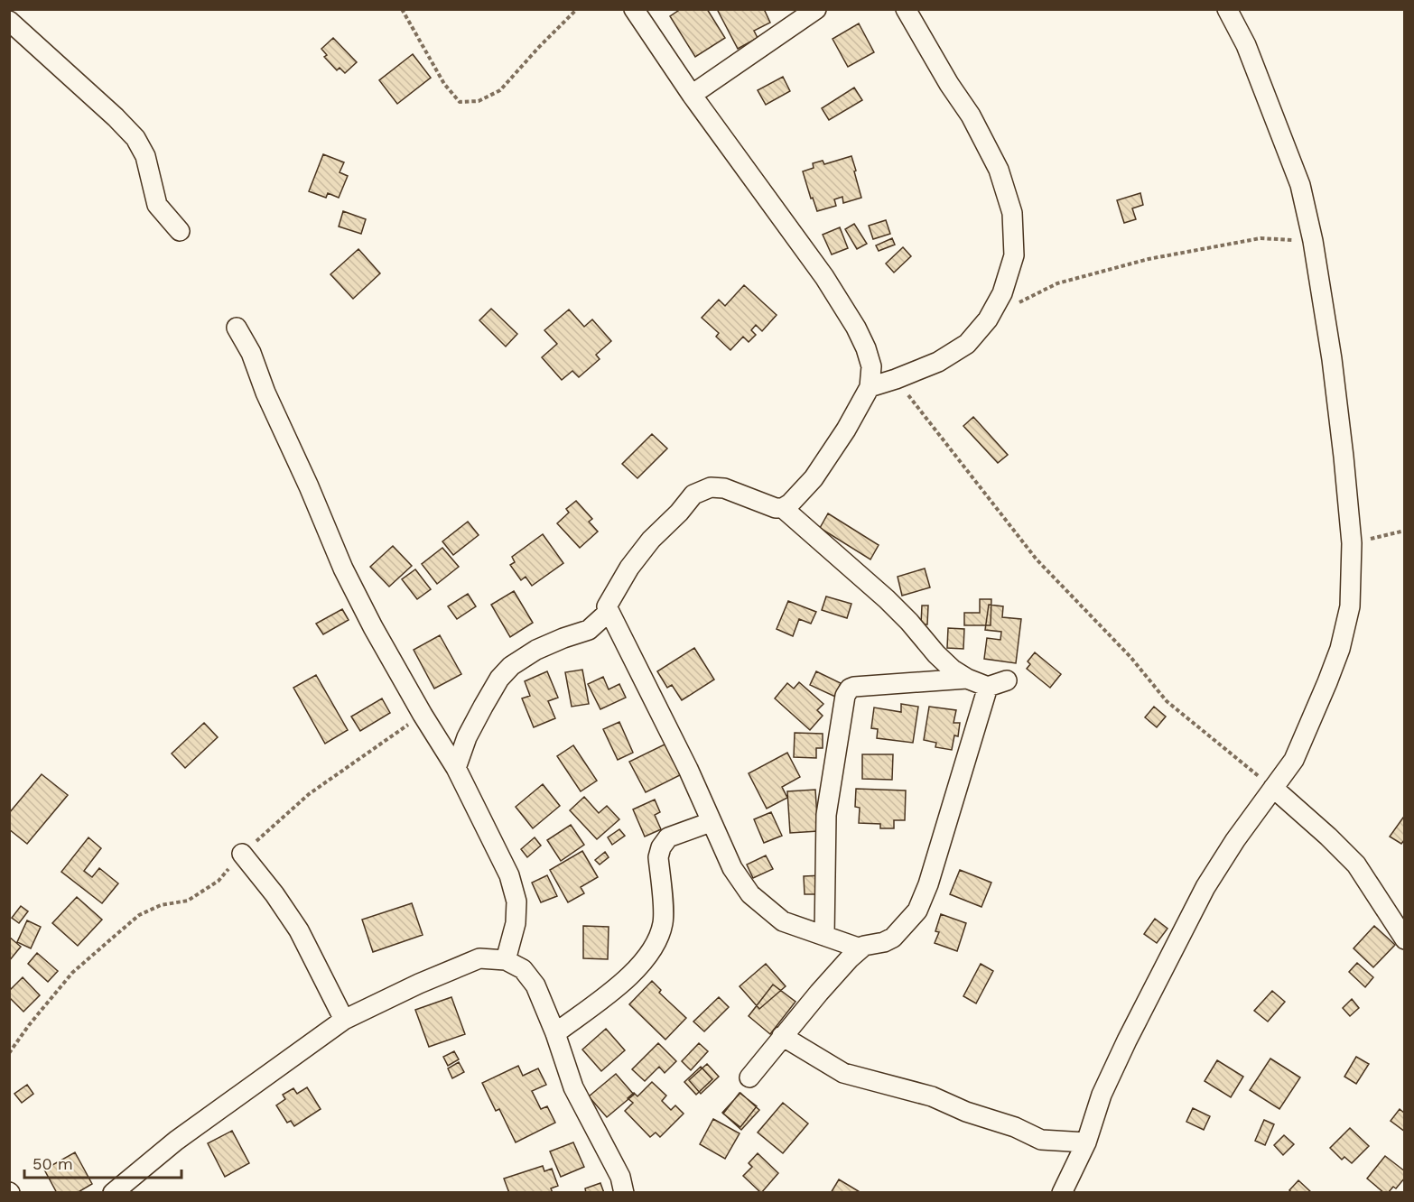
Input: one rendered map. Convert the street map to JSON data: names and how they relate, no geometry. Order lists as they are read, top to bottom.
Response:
{
  "scale_bar": "50 m"
}
